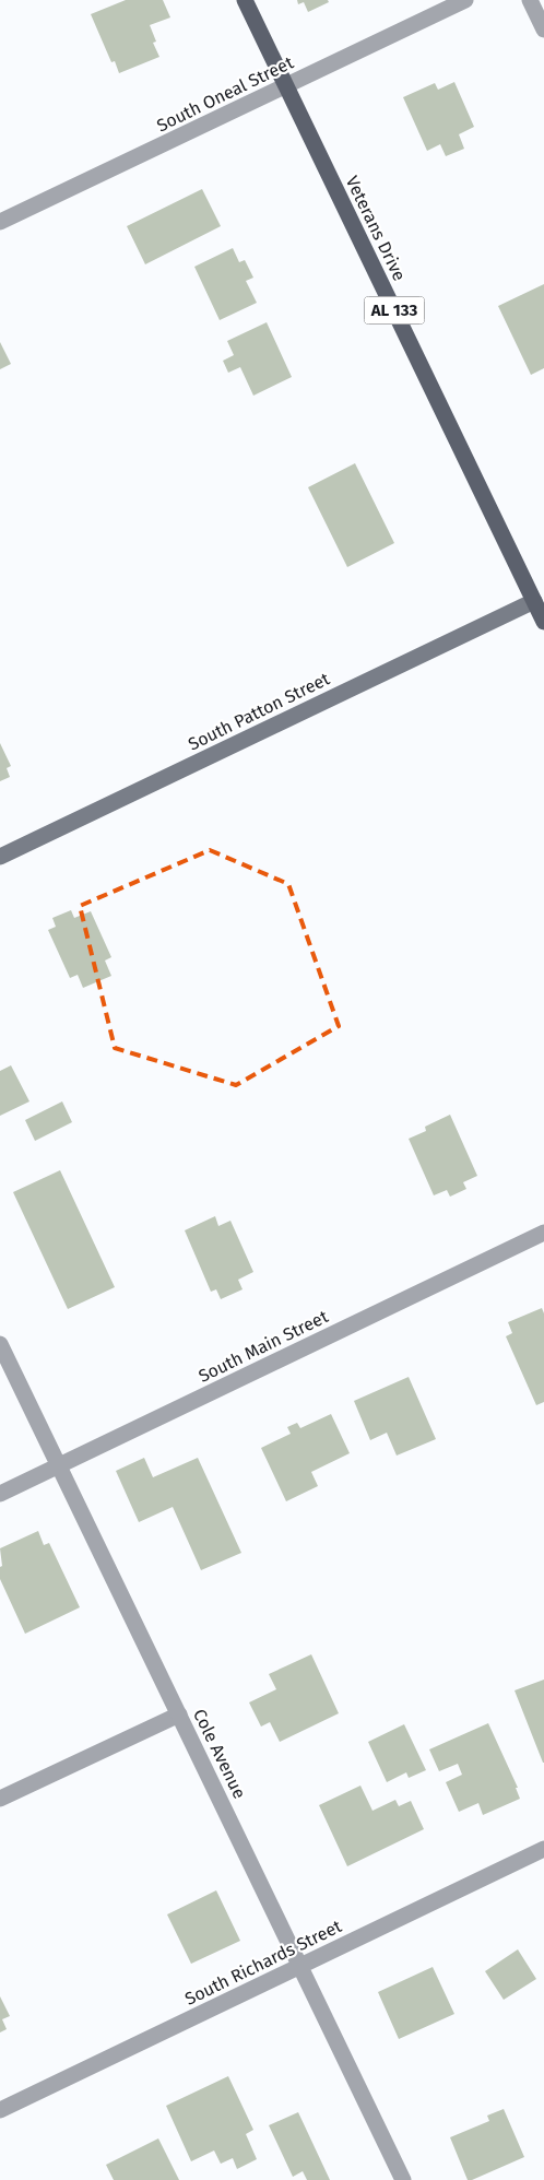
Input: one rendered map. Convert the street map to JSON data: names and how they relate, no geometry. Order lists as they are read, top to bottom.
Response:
{
  "streets": {
    "main road": ["Veterans Drive", "AL 133"],
    "street": [
      "South Oneal Street",
      "South Patton Street",
      "South Main Street",
      "Cole Avenue",
      "South Richards Street"
    ]
  },
  "crossings": [
    ["South Oneal Street", "Veterans Drive"],
    ["Veterans Drive", "South Patton Street"],
    ["South Main Street", "Cole Avenue"],
    ["Cole Avenue", "South Richards Street"]
  ]
}
